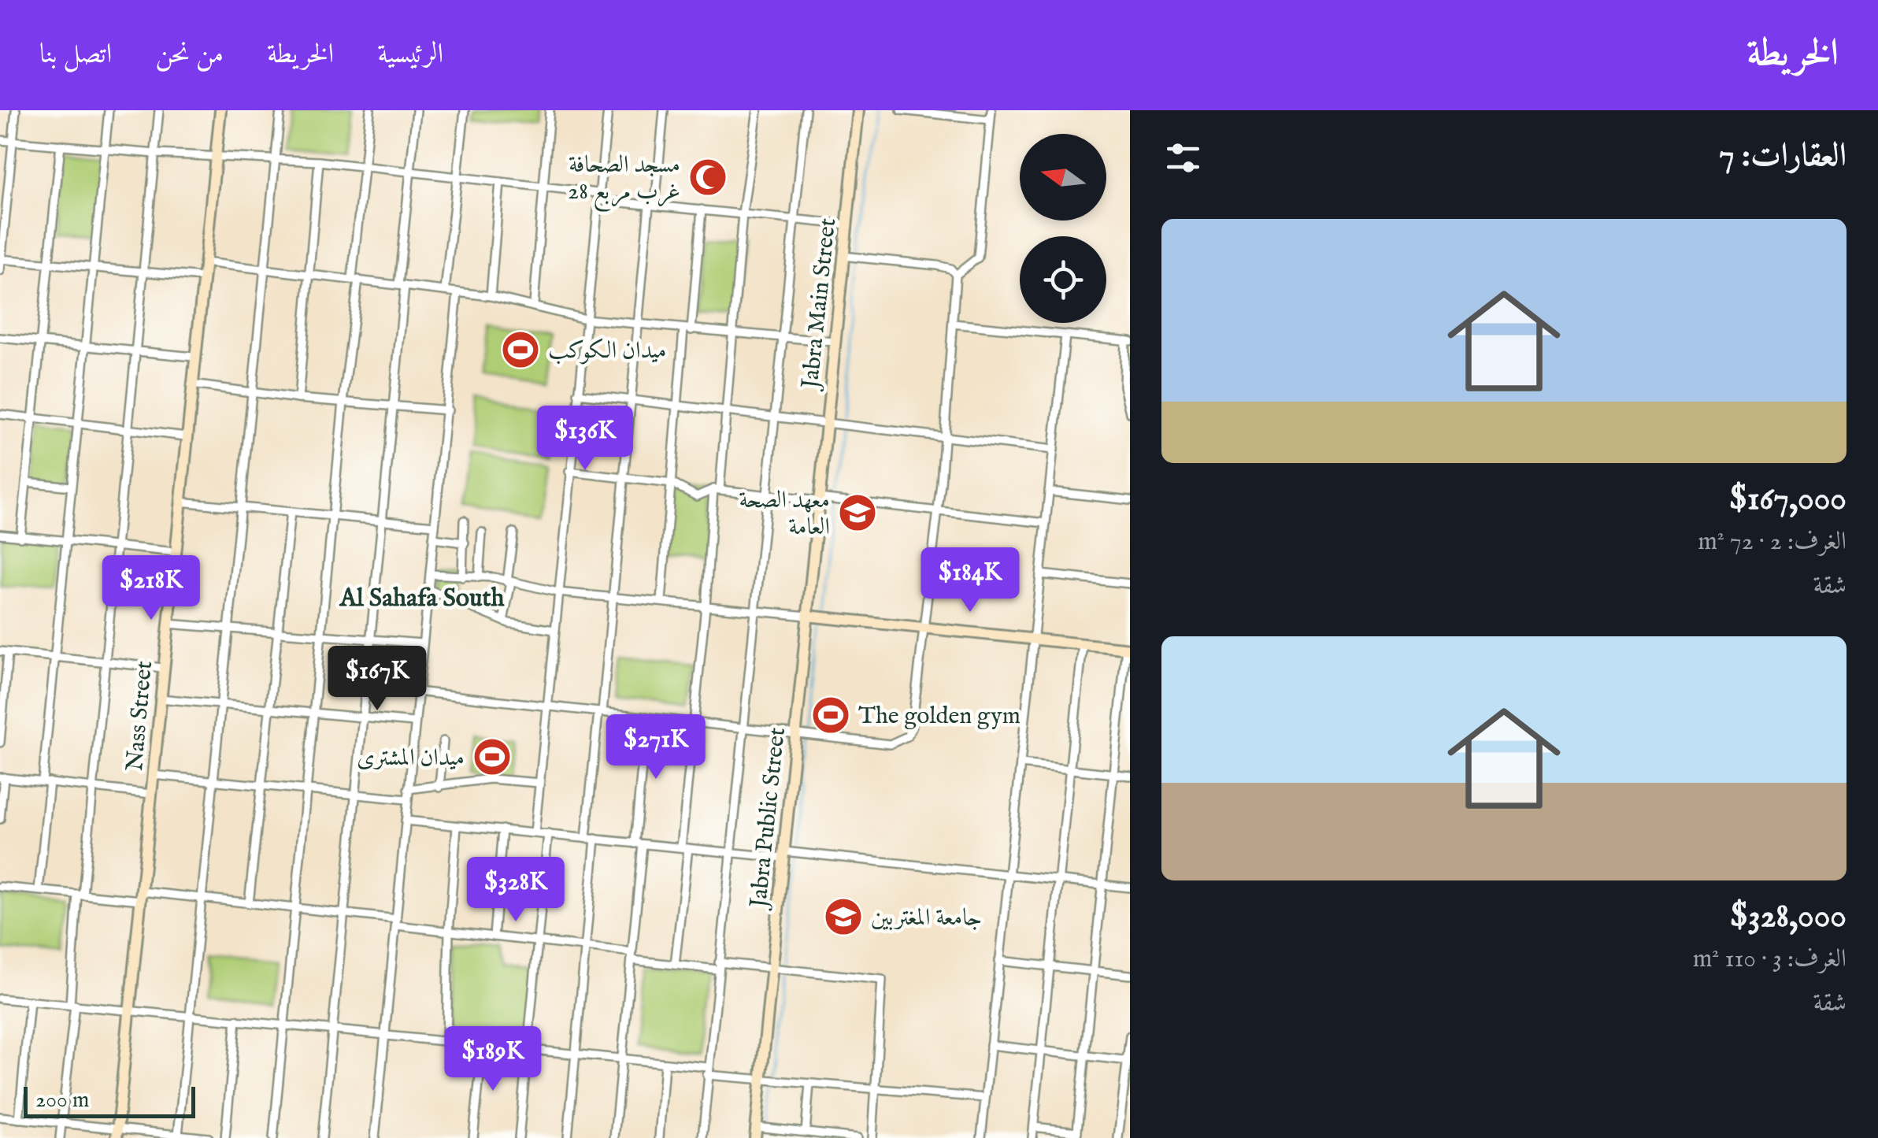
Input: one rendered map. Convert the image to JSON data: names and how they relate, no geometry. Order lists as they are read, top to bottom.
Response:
{
  "streets": {
    "street": ["Jabra Main Street", "Nass Street", "Jabra Public Street"]
  },
  "crossings": [
    ["Jabra Main Street", "Jabra Public Street"]
  ],
  "districts": ["Al Sahafa South"],
  "places": {
    "mosque": ["مسجد الصحافة غرب مربع 28"],
    "sports": ["ميدان الكوكب", "The golden gym", "ميدان المشترى"],
    "school or university": ["معهد الصحة العامة", "جامعة المغتربين"]
  },
  "scale_bar": "200 m",
  "north": "left",
  "page": {
    "header": "الخريطة",
    "nav": [
      "الرئيسية",
      "الخريطة",
      "من نحن",
      "اتصل بنا"
    ],
    "heading": "العقارات: 7",
    "list": [
      {
        "name": "$167,000",
        "note": "الغرف: 2 · 72 m² · شقة"
      },
      {
        "name": "$328,000",
        "note": "الغرف: 3 · 110 m² · شقة"
      }
    ],
    "price": [
      "$136K",
      "$184K",
      "$218K",
      "$167K",
      "$271K",
      "$328K",
      "$189K"
    ],
    "scale": "200 m"
  }
}
